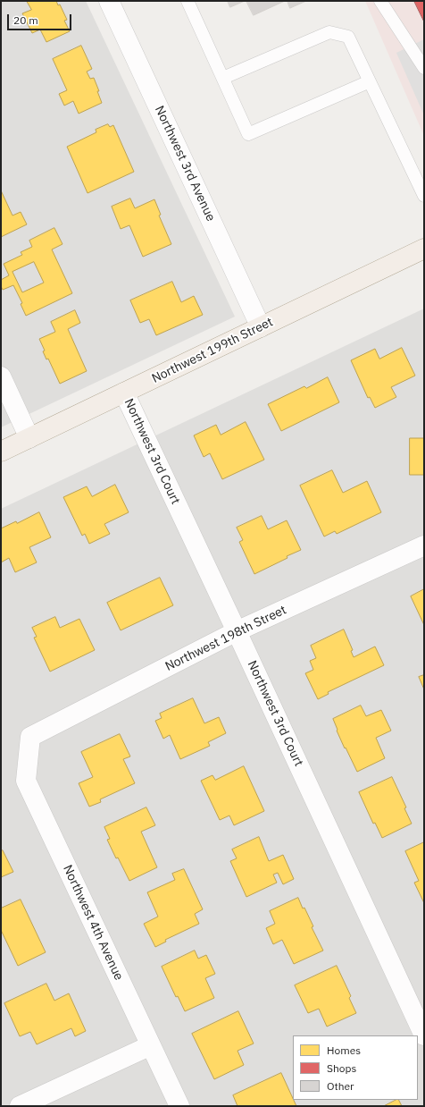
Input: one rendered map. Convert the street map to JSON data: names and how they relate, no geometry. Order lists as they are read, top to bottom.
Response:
{
  "streets": {
    "main road": ["Northwest 199th Street"],
    "street": [
      "Northwest 3rd Avenue",
      "Northwest 3rd Court",
      "Northwest 198th Street",
      "Northwest 4th Avenue"
    ]
  },
  "crossings": [
    ["Northwest 3rd Avenue", "Northwest 199th Street"],
    ["Northwest 199th Street", "Northwest 3rd Court"],
    ["Northwest 3rd Court", "Northwest 198th Street"],
    ["Northwest 198th Street", "Northwest 4th Avenue"]
  ],
  "legend": ["Homes", "Shops", "Other"],
  "scale_bar": "20 m"
}
